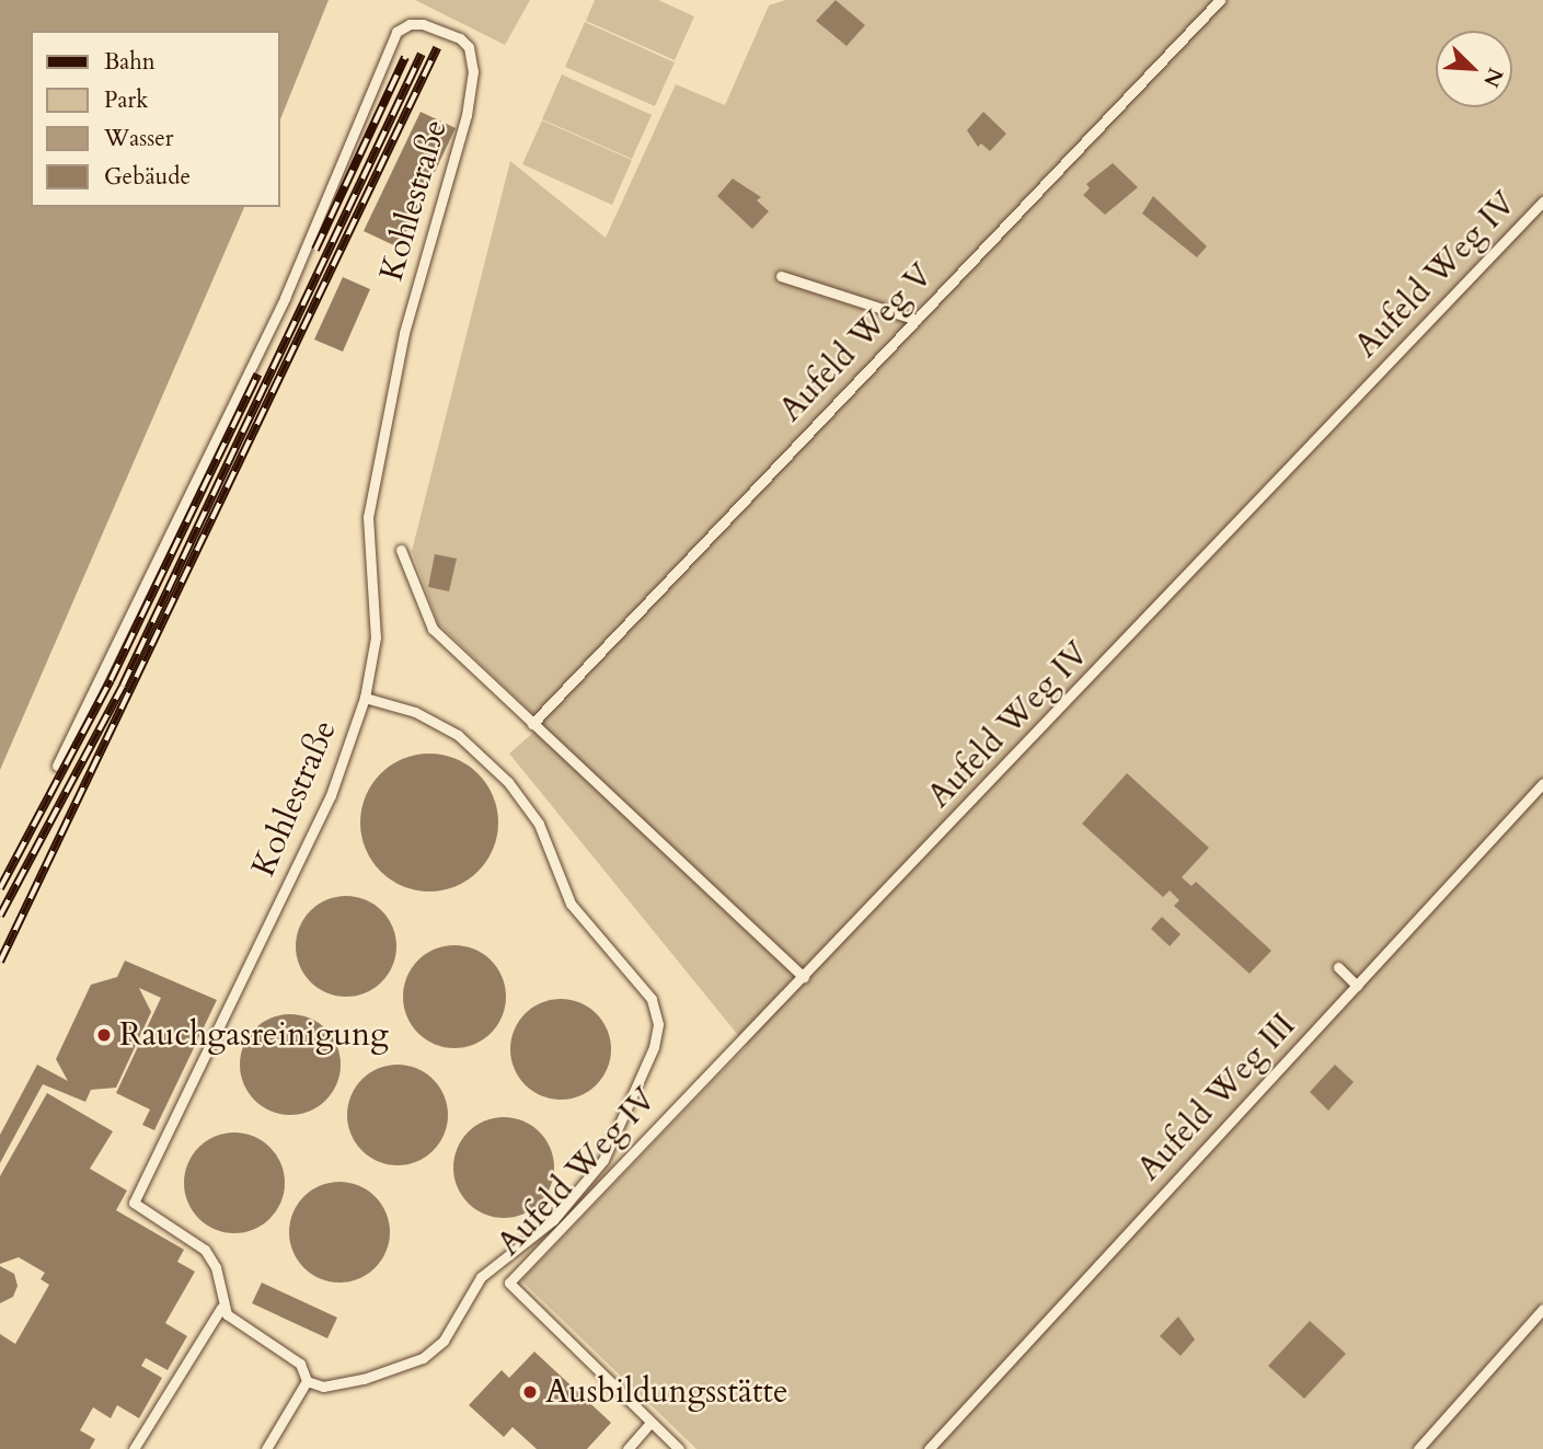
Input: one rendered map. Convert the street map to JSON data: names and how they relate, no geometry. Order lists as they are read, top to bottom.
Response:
{
  "streets": {
    "lane": [
      "Kohlestraße",
      "Aufeld Weg IV",
      "Aufeld Weg V",
      "Aufeld Weg III"
    ]
  },
  "places": ["Rauchgasreinigung", "Ausbildungsstätte"],
  "legend": [
    "Bahn",
    "Park",
    "Wasser",
    "Gebäude"
  ],
  "north": "bottom right"
}
